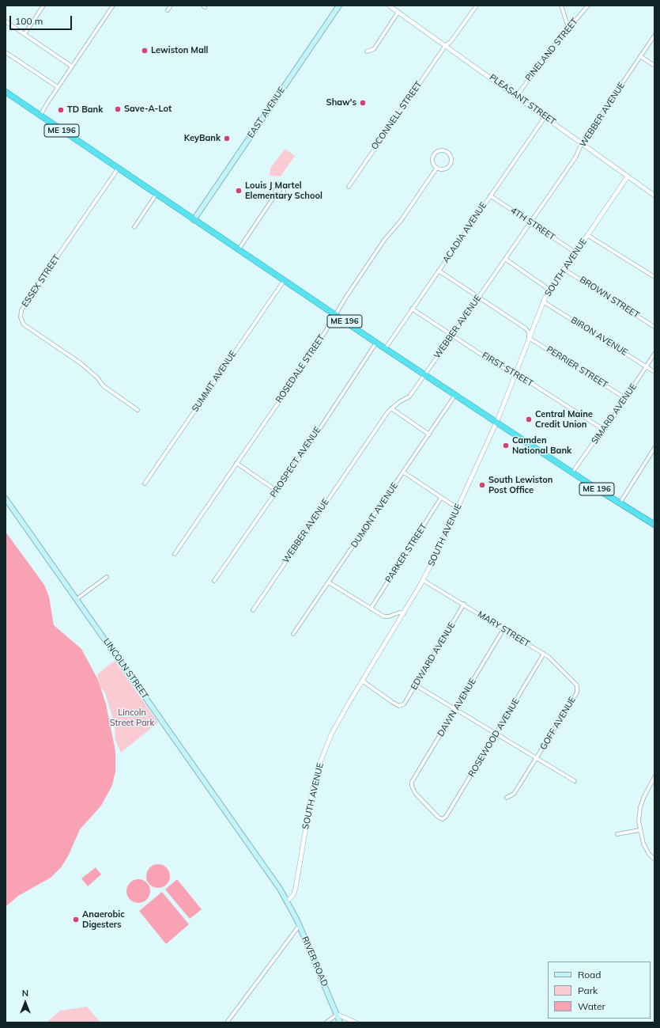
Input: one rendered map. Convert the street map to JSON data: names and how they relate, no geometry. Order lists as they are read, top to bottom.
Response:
{
  "streets": {
    "highway": ["ME 196"],
    "main road": ["EAST AVENUE", "LINCOLN STREET", "RIVER ROAD"],
    "street": [
      "PINELAND STREET",
      "PLEASANT STREET",
      "WEBBER AVENUE",
      "OCONNELL STREET",
      "4TH STREET",
      "ACADIA AVENUE",
      "SOUTH AVENUE",
      "ESSEX STREET",
      "BROWN STREET",
      "BIRON AVENUE",
      "PERRIER STREET",
      "ROSEDALE STREET",
      "FIRST STREET",
      "SUMMIT AVENUE",
      "SIMARD AVENUE",
      "PROSPECT AVENUE",
      "DUMONT AVENUE",
      "PARKER STREET",
      "MARY STREET",
      "EDWARD AVENUE",
      "DAWN AVENUE",
      "GOFF AVENUE",
      "ROSEWOOD AVENUE"
    ]
  },
  "crossings": [
    ["PINELAND STREET", "PLEASANT STREET"],
    ["PLEASANT STREET", "WEBBER AVENUE"],
    ["PLEASANT STREET", "OCONNELL STREET"],
    ["PLEASANT STREET", "ACADIA AVENUE"],
    ["PLEASANT STREET", "SOUTH AVENUE"],
    ["EAST AVENUE", "ME 196"],
    ["WEBBER AVENUE", "ME 196"],
    ["WEBBER AVENUE", "4TH STREET"],
    ["WEBBER AVENUE", "FIRST STREET"],
    ["ME 196", "ACADIA AVENUE"],
    ["ME 196", "SOUTH AVENUE"],
    ["ME 196", "ESSEX STREET"],
    ["ME 196", "ROSEDALE STREET"],
    ["ME 196", "SUMMIT AVENUE"],
    ["ME 196", "SIMARD AVENUE"],
    ["ME 196", "PROSPECT AVENUE"],
    ["ME 196", "DUMONT AVENUE"],
    ["4TH STREET", "ACADIA AVENUE"],
    ["4TH STREET", "SOUTH AVENUE"],
    ["ACADIA AVENUE", "FIRST STREET"],
    ["SOUTH AVENUE", "BROWN STREET"],
    ["SOUTH AVENUE", "BIRON AVENUE"],
    ["SOUTH AVENUE", "PERRIER STREET"],
    ["SOUTH AVENUE", "FIRST STREET"],
    ["SOUTH AVENUE", "MARY STREET"],
    ["SOUTH AVENUE", "EDWARD AVENUE"],
    ["SOUTH AVENUE", "LINCOLN STREET"],
    ["SOUTH AVENUE", "RIVER ROAD"],
    ["BIRON AVENUE", "SIMARD AVENUE"],
    ["PERRIER STREET", "SIMARD AVENUE"],
    ["FIRST STREET", "SIMARD AVENUE"],
    ["MARY STREET", "EDWARD AVENUE"],
    ["MARY STREET", "DAWN AVENUE"],
    ["MARY STREET", "GOFF AVENUE"],
    ["MARY STREET", "ROSEWOOD AVENUE"],
    ["LINCOLN STREET", "RIVER ROAD"],
    ["DAWN AVENUE", "ROSEWOOD AVENUE"]
  ],
  "parks": ["Lincoln Street Park"],
  "places": [
    "Lewiston Mall",
    "Shaw's",
    "Save-A-Lot",
    "TD Bank",
    "KeyBank",
    "Louis J Martel Elementary School",
    "Central Maine Credit Union",
    "Camden National Bank",
    "South Lewiston Post Office",
    "Anaerobic Digesters"
  ],
  "legend": ["Road", "Park", "Water"],
  "scale_bar": "100 m",
  "north": "top"
}
